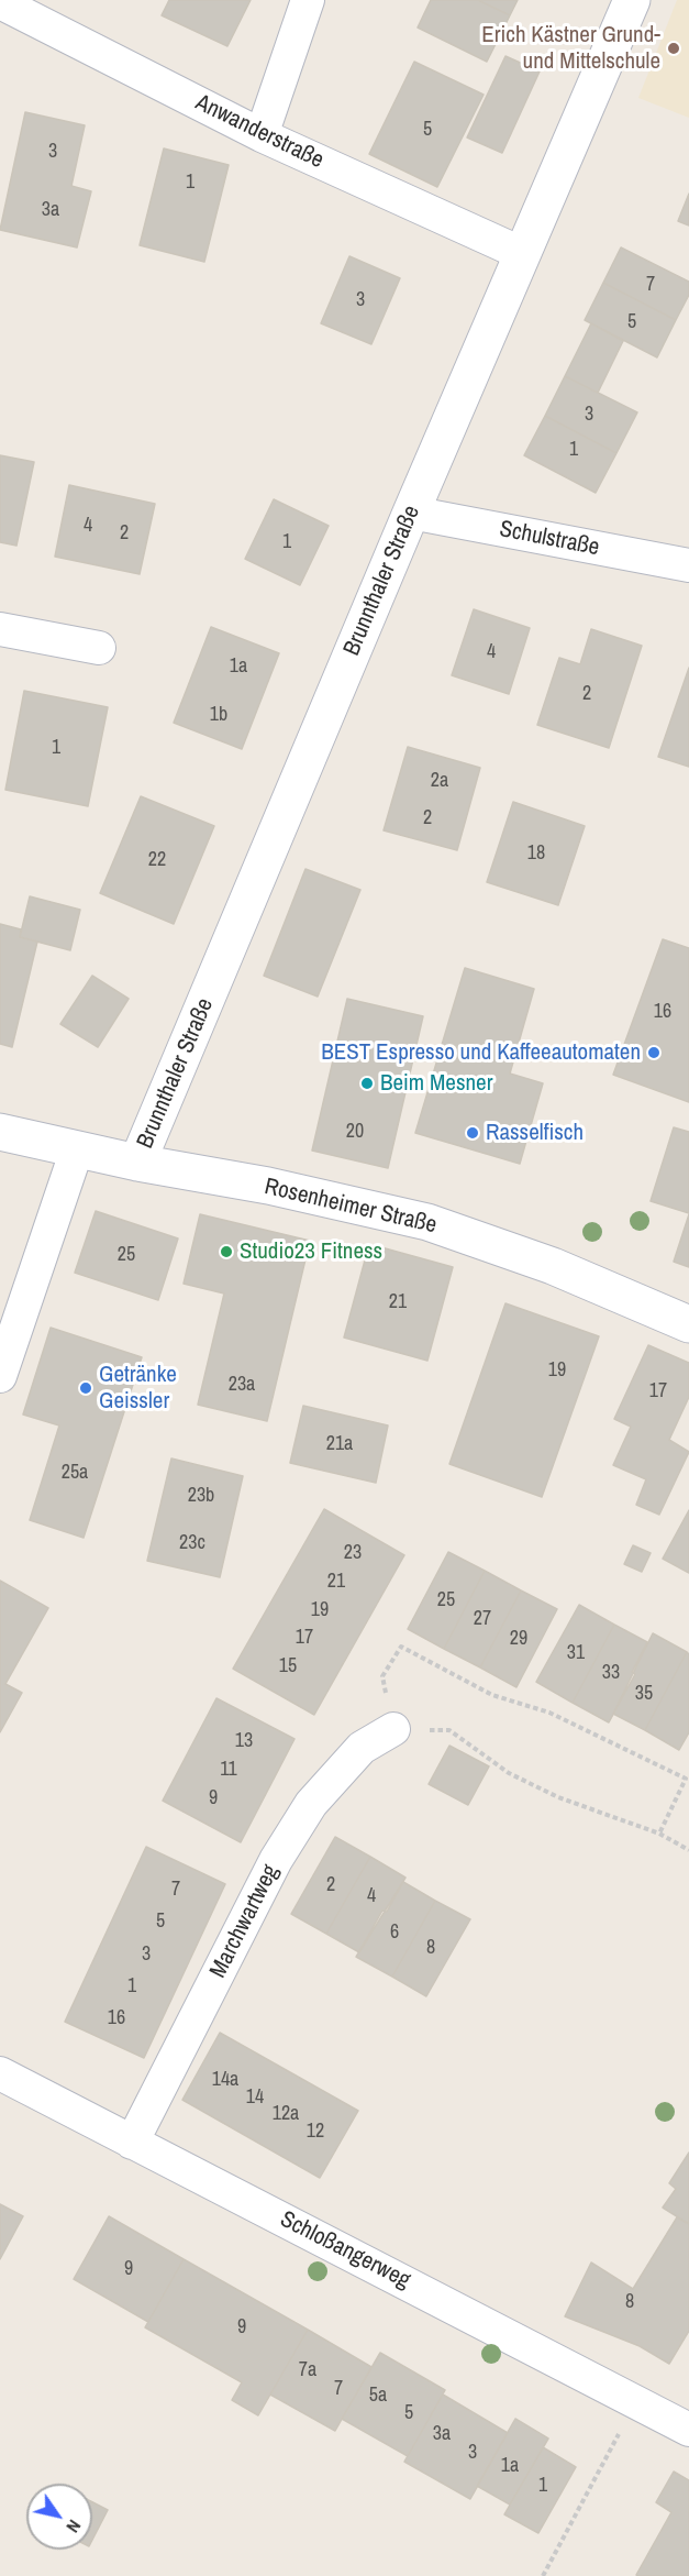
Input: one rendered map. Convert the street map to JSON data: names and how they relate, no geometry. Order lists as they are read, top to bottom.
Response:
{
  "streets": {
    "street": [
      "Anwanderstraße",
      "Schulstraße",
      "Brunnthaler Straße",
      "Rosenheimer Straße",
      "Marchwartweg",
      "Schloßangerweg"
    ]
  },
  "crossings": [
    ["Anwanderstraße", "Brunnthaler Straße"],
    ["Schulstraße", "Brunnthaler Straße"],
    ["Brunnthaler Straße", "Rosenheimer Straße"],
    ["Marchwartweg", "Schloßangerweg"]
  ],
  "places": [
    "Erich Kästner Grund- und Mittelschule",
    "BEST Espresso und Kaffeeautomaten",
    "Beim Mesner",
    "Rasselfisch",
    "Studio23 Fitness",
    "Getränke Geissler"
  ],
  "house_numbers": [
    "5",
    "3",
    "1",
    "3a",
    "7",
    "3",
    "5",
    "3",
    "1",
    "4",
    "2",
    "1",
    "4",
    "1a",
    "2",
    "1b",
    "1",
    "2a",
    "2",
    "18",
    "22",
    "16",
    "20",
    "25",
    "21",
    "19",
    "23a",
    "17",
    "21a",
    "25a",
    "23b",
    "23c",
    "23",
    "21",
    "25",
    "19",
    "27",
    "17",
    "29",
    "31",
    "15",
    "33",
    "35",
    "13",
    "11",
    "9",
    "2",
    "7",
    "4",
    "5",
    "6",
    "8",
    "3",
    "1",
    "16",
    "14a",
    "14",
    "12a",
    "12",
    "9",
    "8",
    "9",
    "7a",
    "7",
    "5a",
    "5",
    "3a",
    "3",
    "1a",
    "1"
  ],
  "north": "bottom right"
}
